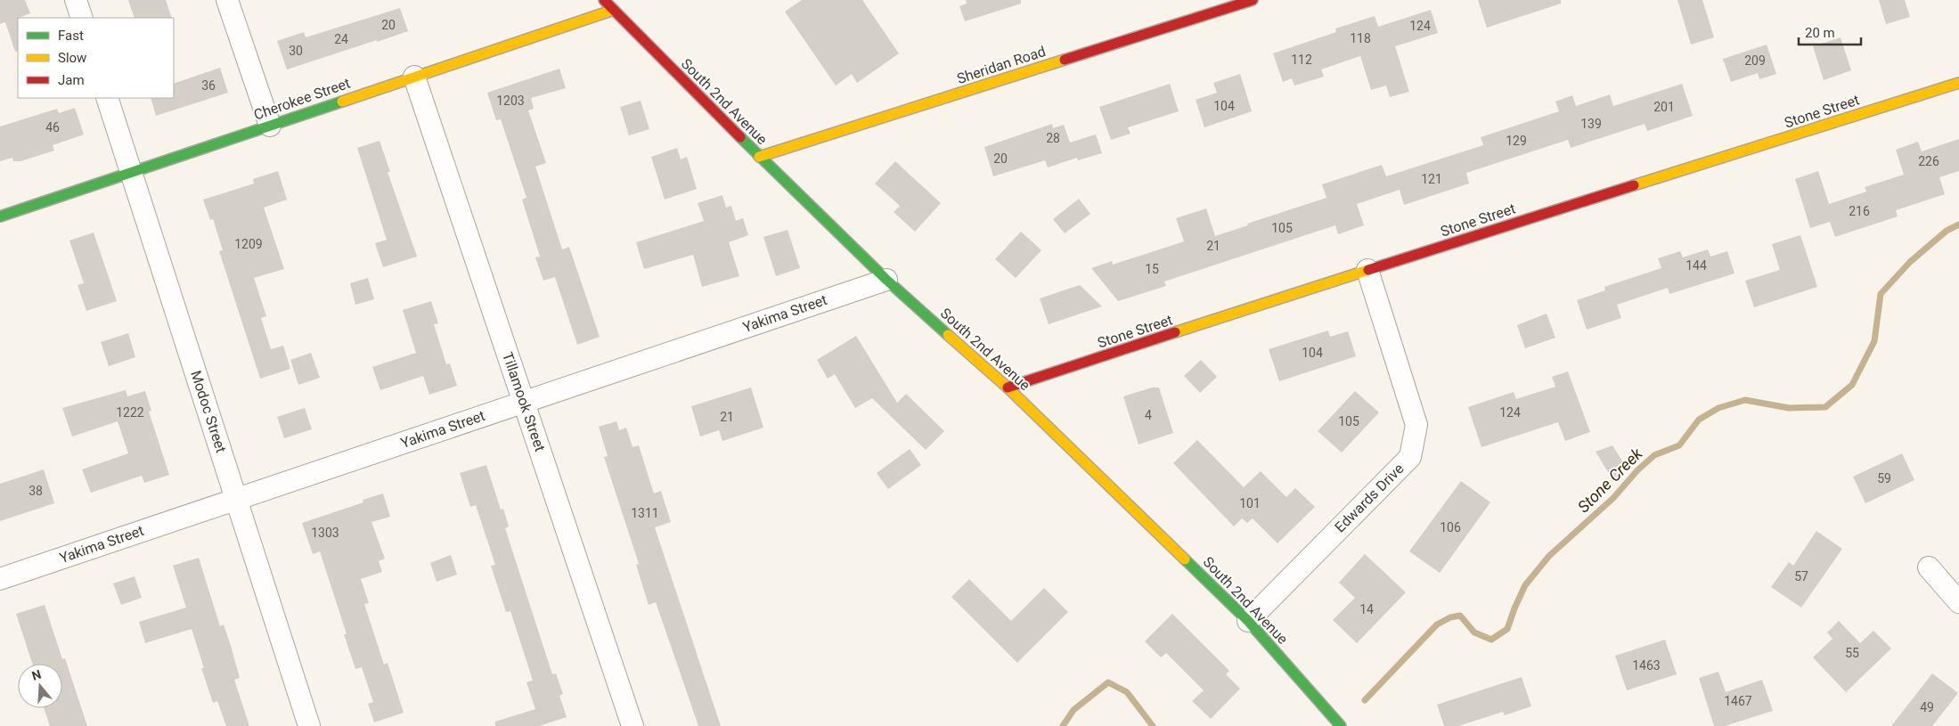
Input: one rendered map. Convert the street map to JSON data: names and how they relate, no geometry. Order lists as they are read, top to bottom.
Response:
{
  "streets": {
    "street": [
      "Sheridan Road",
      "Cherokee Street",
      "South 2nd Avenue",
      "Stone Street",
      "Yakima Street",
      "Tillamook Street",
      "Modoc Street",
      "Edwards Drive"
    ]
  },
  "crossings": [
    ["Sheridan Road", "South 2nd Avenue"],
    ["Cherokee Street", "South 2nd Avenue"],
    ["Cherokee Street", "Tillamook Street"],
    ["Cherokee Street", "Modoc Street"],
    ["South 2nd Avenue", "Stone Street"],
    ["South 2nd Avenue", "Yakima Street"],
    ["South 2nd Avenue", "Edwards Drive"],
    ["Stone Street", "Edwards Drive"],
    ["Yakima Street", "Tillamook Street"],
    ["Yakima Street", "Modoc Street"]
  ],
  "water": ["Stone Creek"],
  "house_numbers": [
    "20",
    "124",
    "118",
    "24",
    "30",
    "112",
    "209",
    "36",
    "1203",
    "104",
    "201",
    "139",
    "46",
    "28",
    "129",
    "20",
    "226",
    "121",
    "216",
    "105",
    "1209",
    "21",
    "144",
    "15",
    "104",
    "1222",
    "124",
    "4",
    "21",
    "105",
    "59",
    "38",
    "101",
    "1311",
    "106",
    "1303",
    "57",
    "14",
    "55",
    "1463",
    "1467",
    "49"
  ],
  "legend": ["Fast", "Slow", "Jam"],
  "scale_bar": "20 m",
  "north": "top"
}
